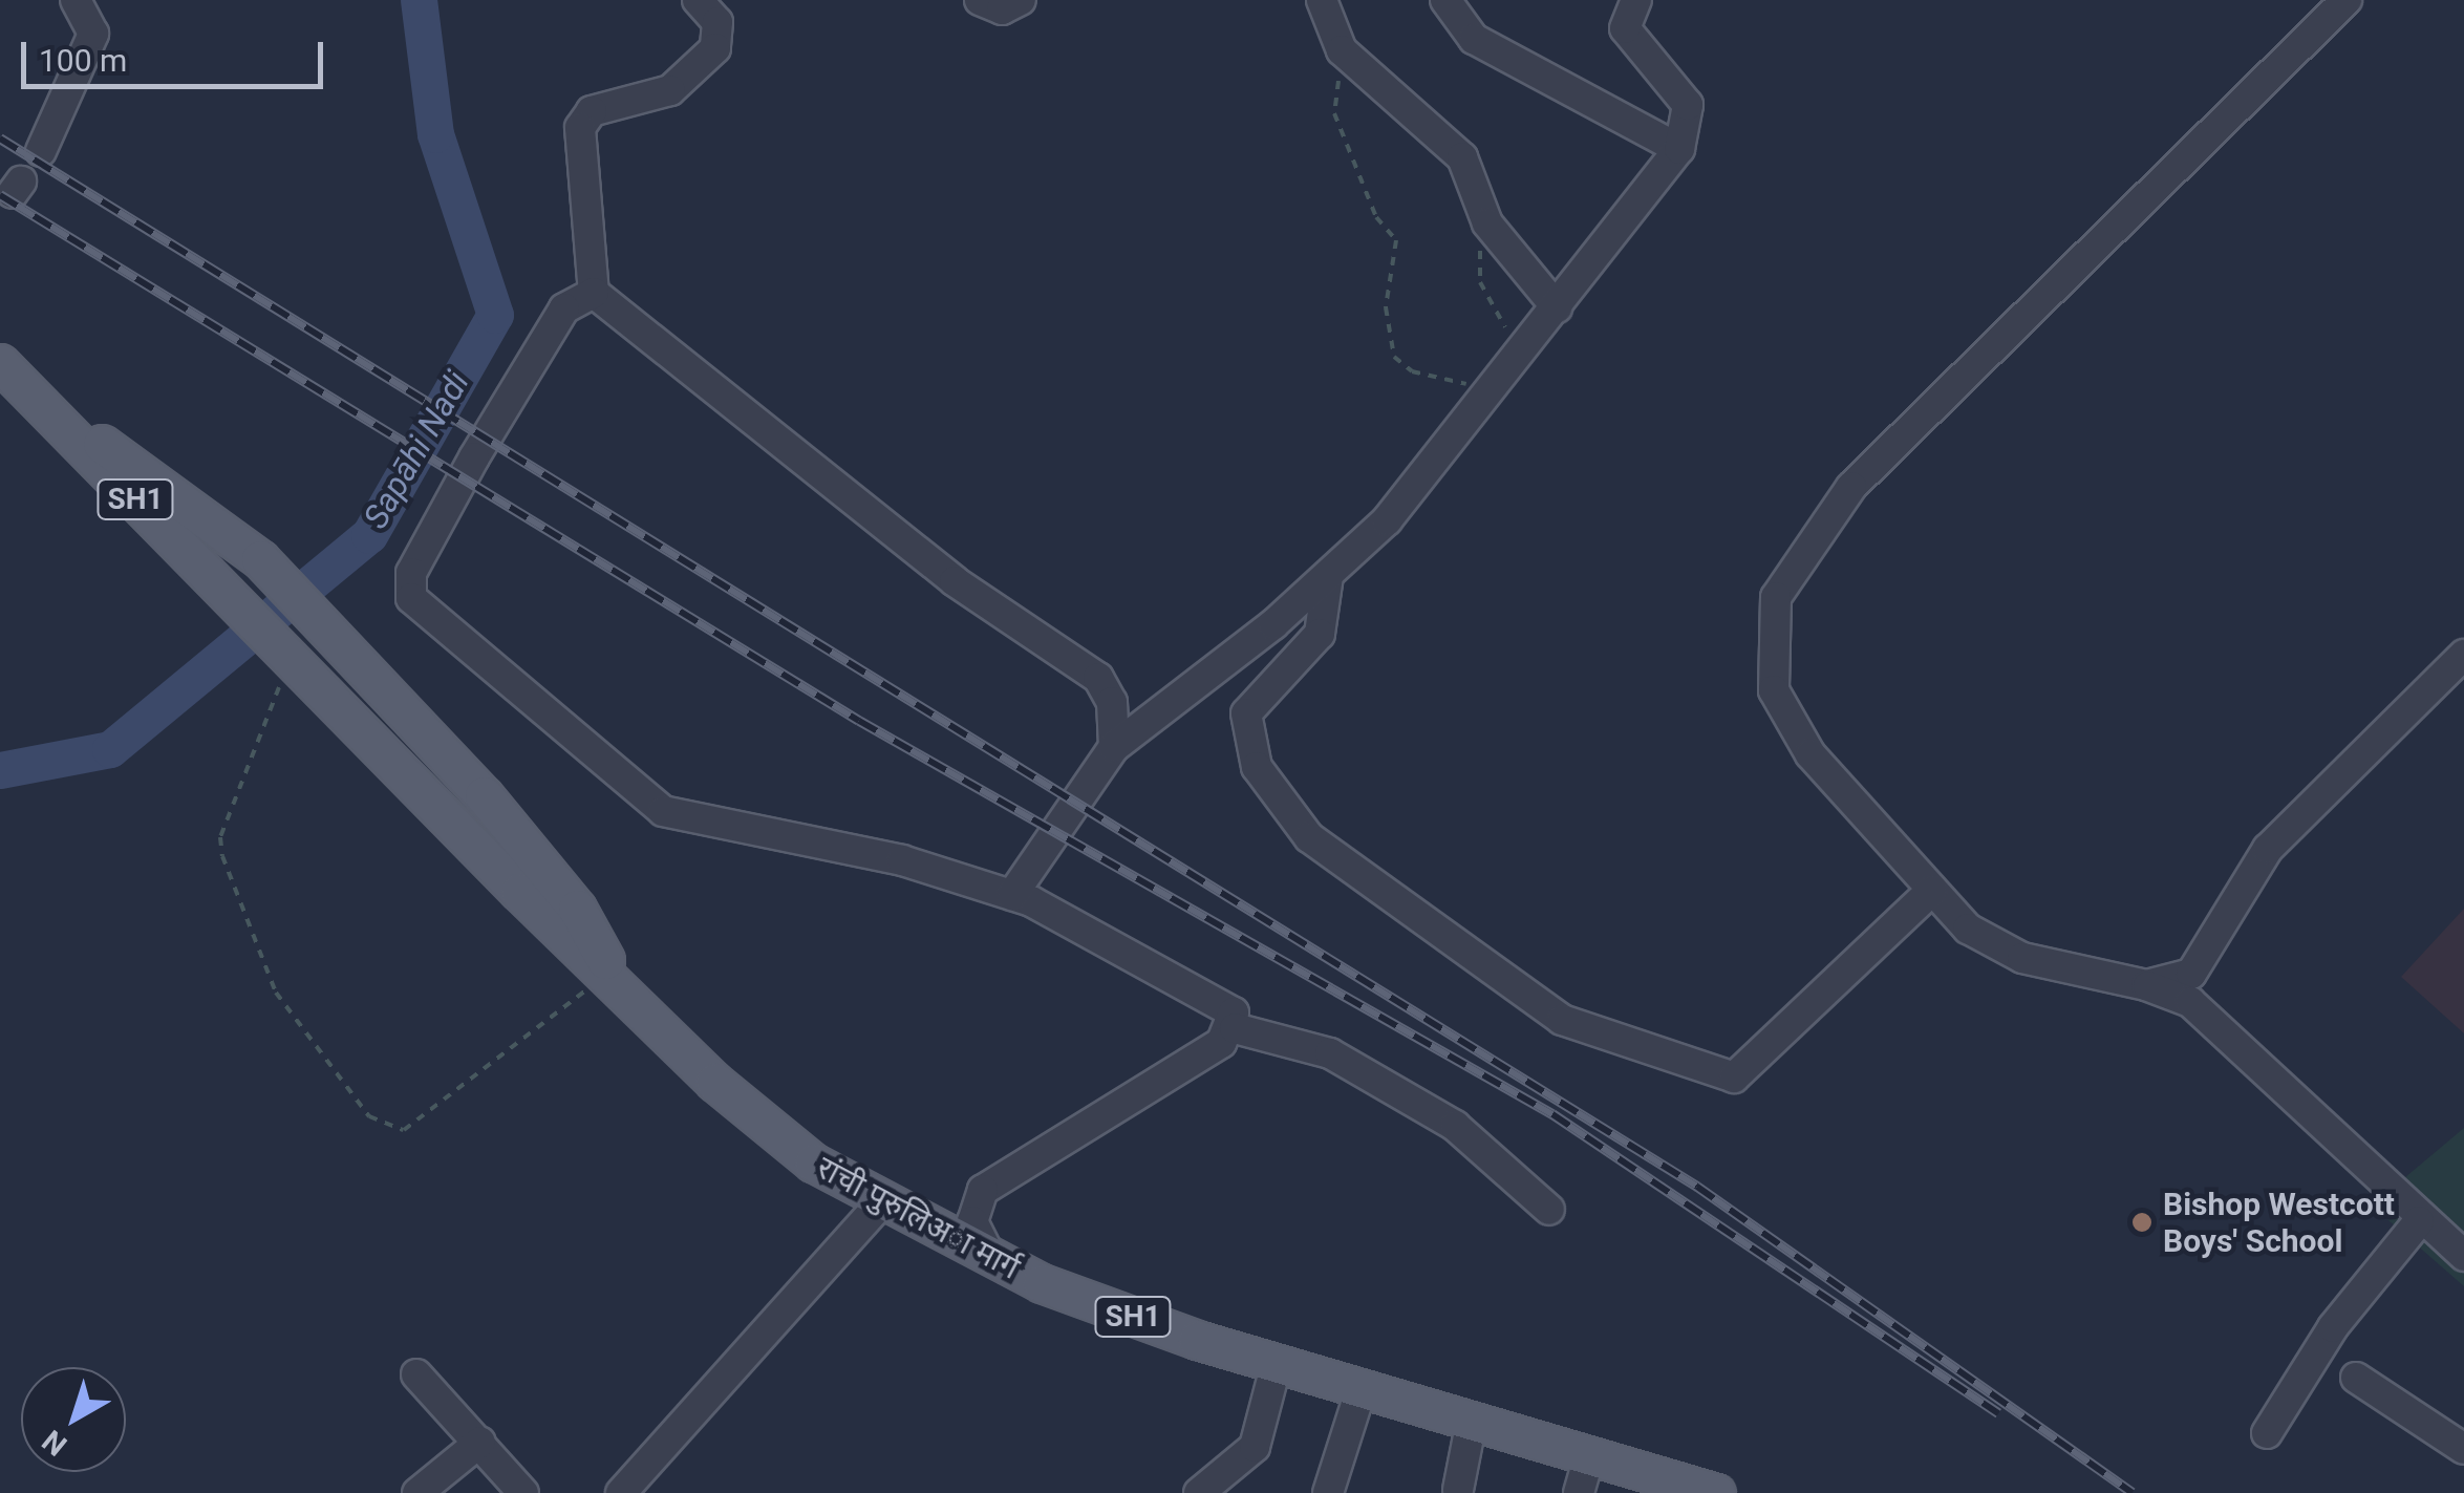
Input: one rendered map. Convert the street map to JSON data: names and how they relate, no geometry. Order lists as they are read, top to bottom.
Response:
{
  "streets": {
    "main road": ["SH1", "रांची पुरुलिअा मार्ग"]
  },
  "crossings": [
    ["SH1", "रांची पुरुलिअा मार्ग"]
  ],
  "water": ["Sapāhi Nadi"],
  "places": ["Bishop Westcott Boys' School"],
  "scale_bar": "100 m",
  "north": "bottom left"
}
